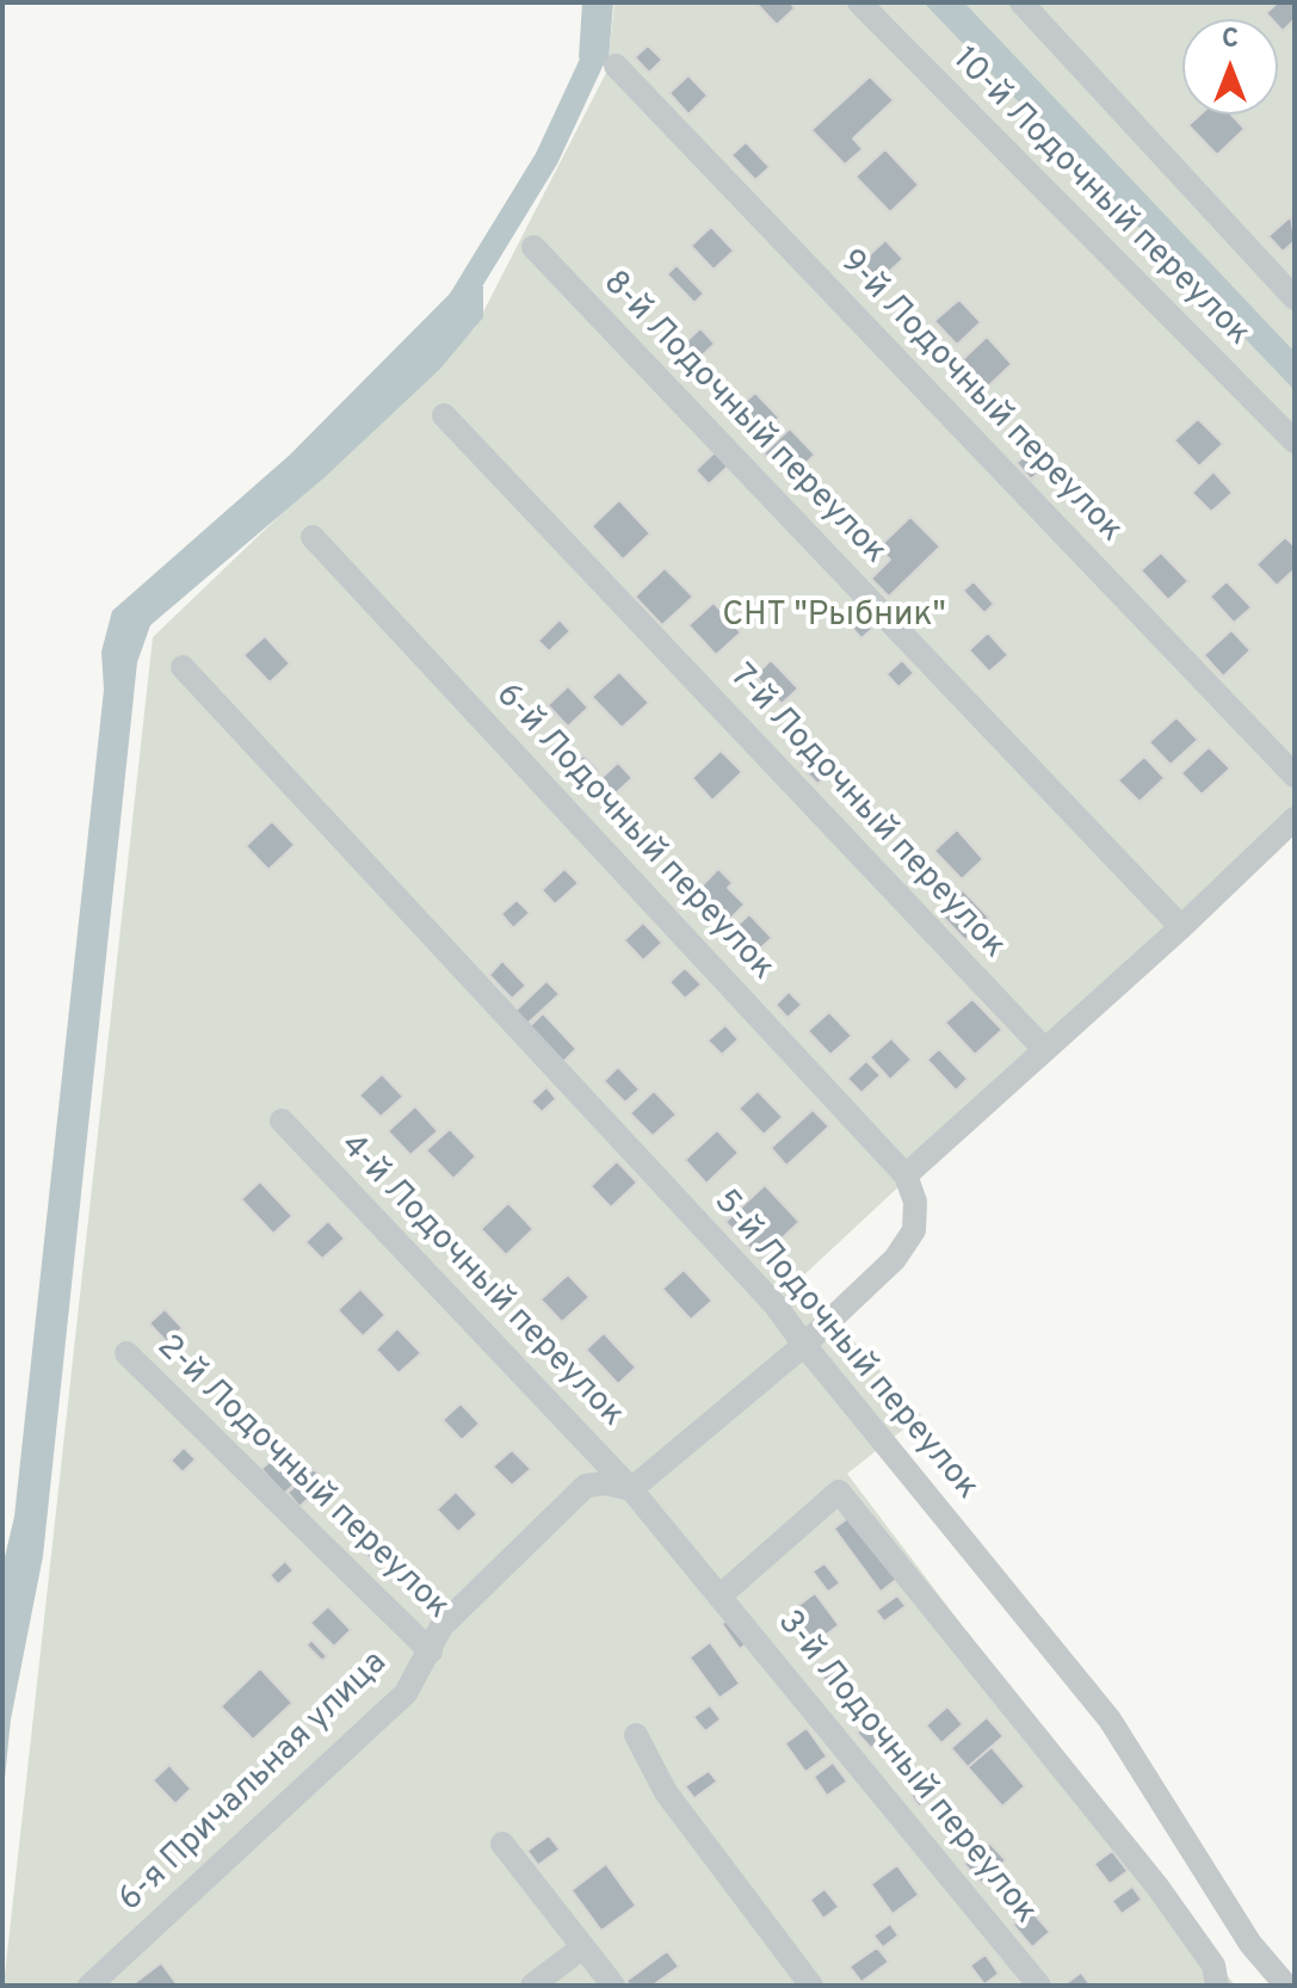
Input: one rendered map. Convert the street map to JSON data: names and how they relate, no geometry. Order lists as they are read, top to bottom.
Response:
{
  "streets": {
    "street": [
      "10-й Лодочный переулок",
      "9-й Лодочный переулок",
      "8-й Лодочный переулок",
      "7-й Лодочный переулок",
      "6-й Лодочный переулок",
      "4-й Лодочный переулок",
      "5-й Лодочный переулок",
      "2-й Лодочный переулок",
      "3-й Лодочный переулок",
      "6-я Причальная улица"
    ]
  },
  "crossings": [
    ["4-й Лодочный переулок", "3-й Лодочный переулок"],
    ["4-й Лодочный переулок", "6-я Причальная улица"],
    ["2-й Лодочный переулок", "6-я Причальная улица"]
  ],
  "parks": ["СНТ \"Рыбник\""],
  "north": "top"
}
